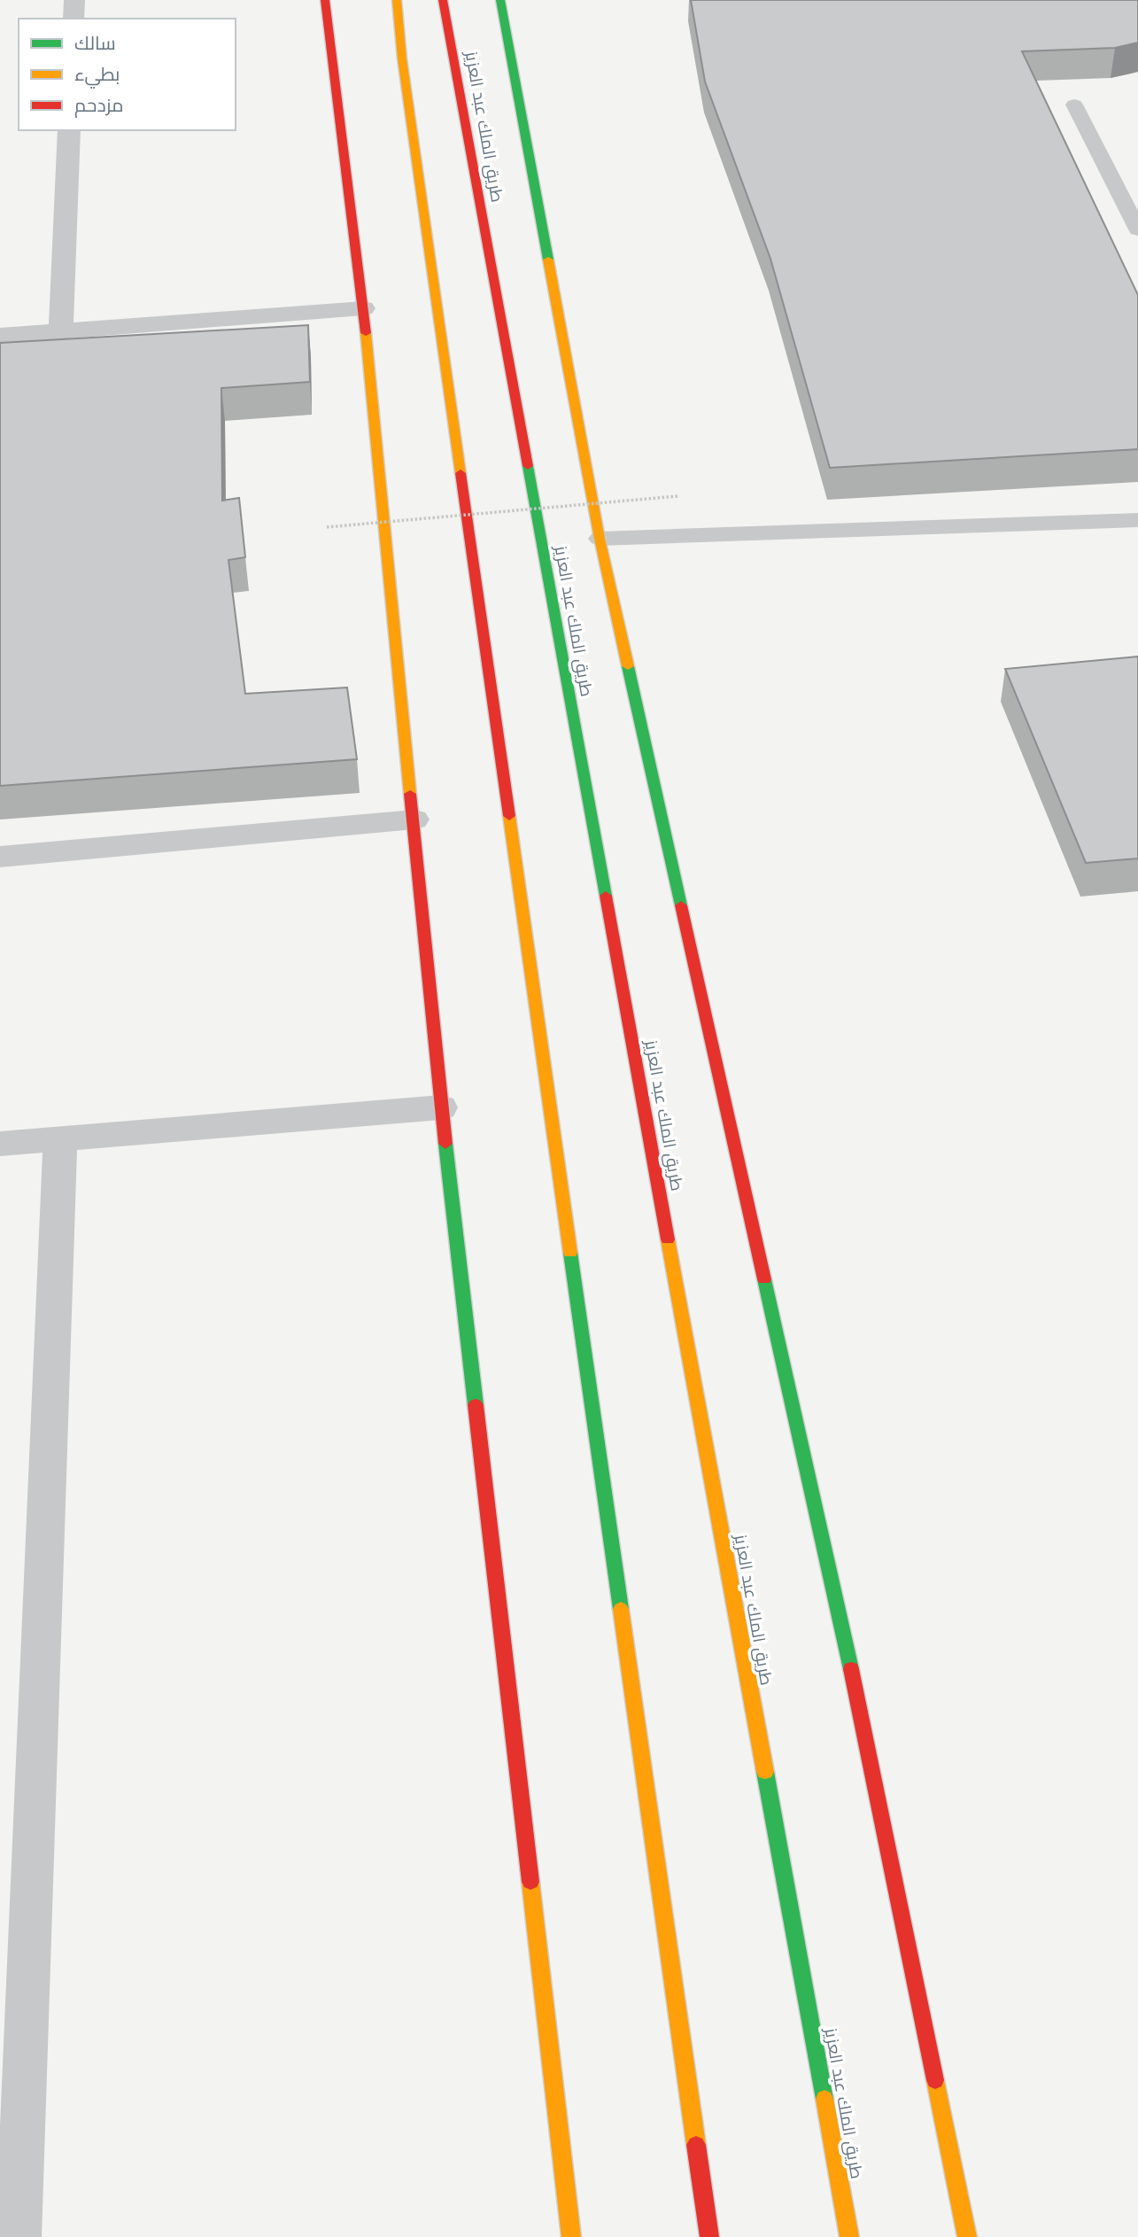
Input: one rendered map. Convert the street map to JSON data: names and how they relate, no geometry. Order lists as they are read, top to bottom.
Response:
{
  "streets": {
    "main road": ["طريق الملك عبد العزيز"]
  },
  "legend": ["سالك", "بطيء", "مزدحم"]
}
